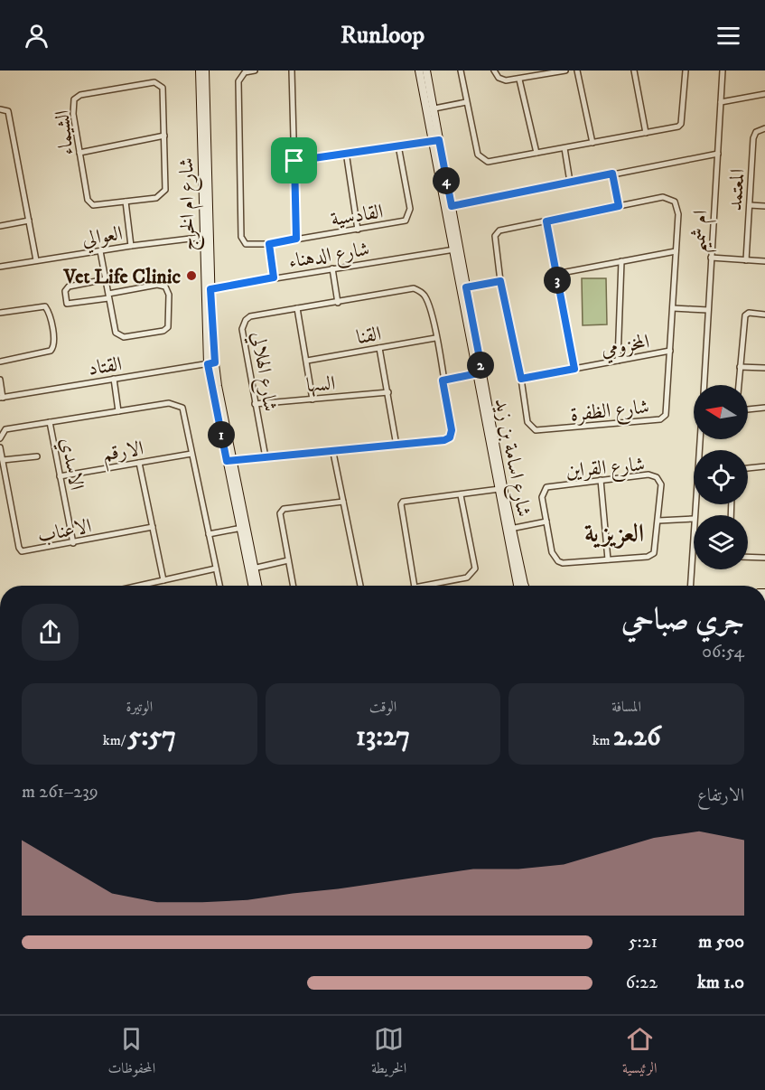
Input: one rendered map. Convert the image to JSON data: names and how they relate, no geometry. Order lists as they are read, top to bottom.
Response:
{
  "streets": {
    "street": [
      "الشيماء",
      "المعتمد",
      "شارع ام الخرج",
      "القادسية",
      "ام شميم",
      "العوالي",
      "شارع الدهناء",
      "القنا",
      "المخزومي",
      "القتاد",
      "شارع الهلالي",
      "السها",
      "شارع الظفرة",
      "الارقم",
      "شارع اسامة بن زيد",
      "الاسدي",
      "شارع القراين",
      "الاعناب"
    ]
  },
  "crossings": [
    ["شارع ام الخرج", "العوالي"],
    ["شارع ام الخرج", "شارع الدهناء"],
    ["شارع ام الخرج", "القتاد"],
    ["شارع ام الخرج", "شارع الهلالي"],
    ["شارع الدهناء", "شارع اسامة بن زيد"],
    ["القنا", "شارع الهلالي"],
    ["المخزومي", "شارع الظفرة"],
    ["شارع الهلالي", "السها"],
    ["الارقم", "الاسدي"],
    ["الاسدي", "الاعناب"]
  ],
  "districts": ["العزيزية"],
  "places": ["Vet Life Clinic"],
  "north": "left",
  "page": {
    "header": "Runloop",
    "pins": [
      "4",
      "3",
      "2",
      "1"
    ],
    "heading": ["جري صباحي", "06:54"],
    "stats": [
      ["المسافة", "2.26 km"],
      ["الوقت", "13:27"],
      ["الوتيرة", "5:57 /km"]
    ],
    "chart": ["الارتفاع", "239–261 m"],
    "list": [
      {
        "name": "500 m",
        "note": "5:21"
      },
      {
        "name": "1.0 km",
        "note": "6:22"
      }
    ],
    "tabs": ["الرئيسية", "الخريطة", "المحفوظات"]
  }
}
